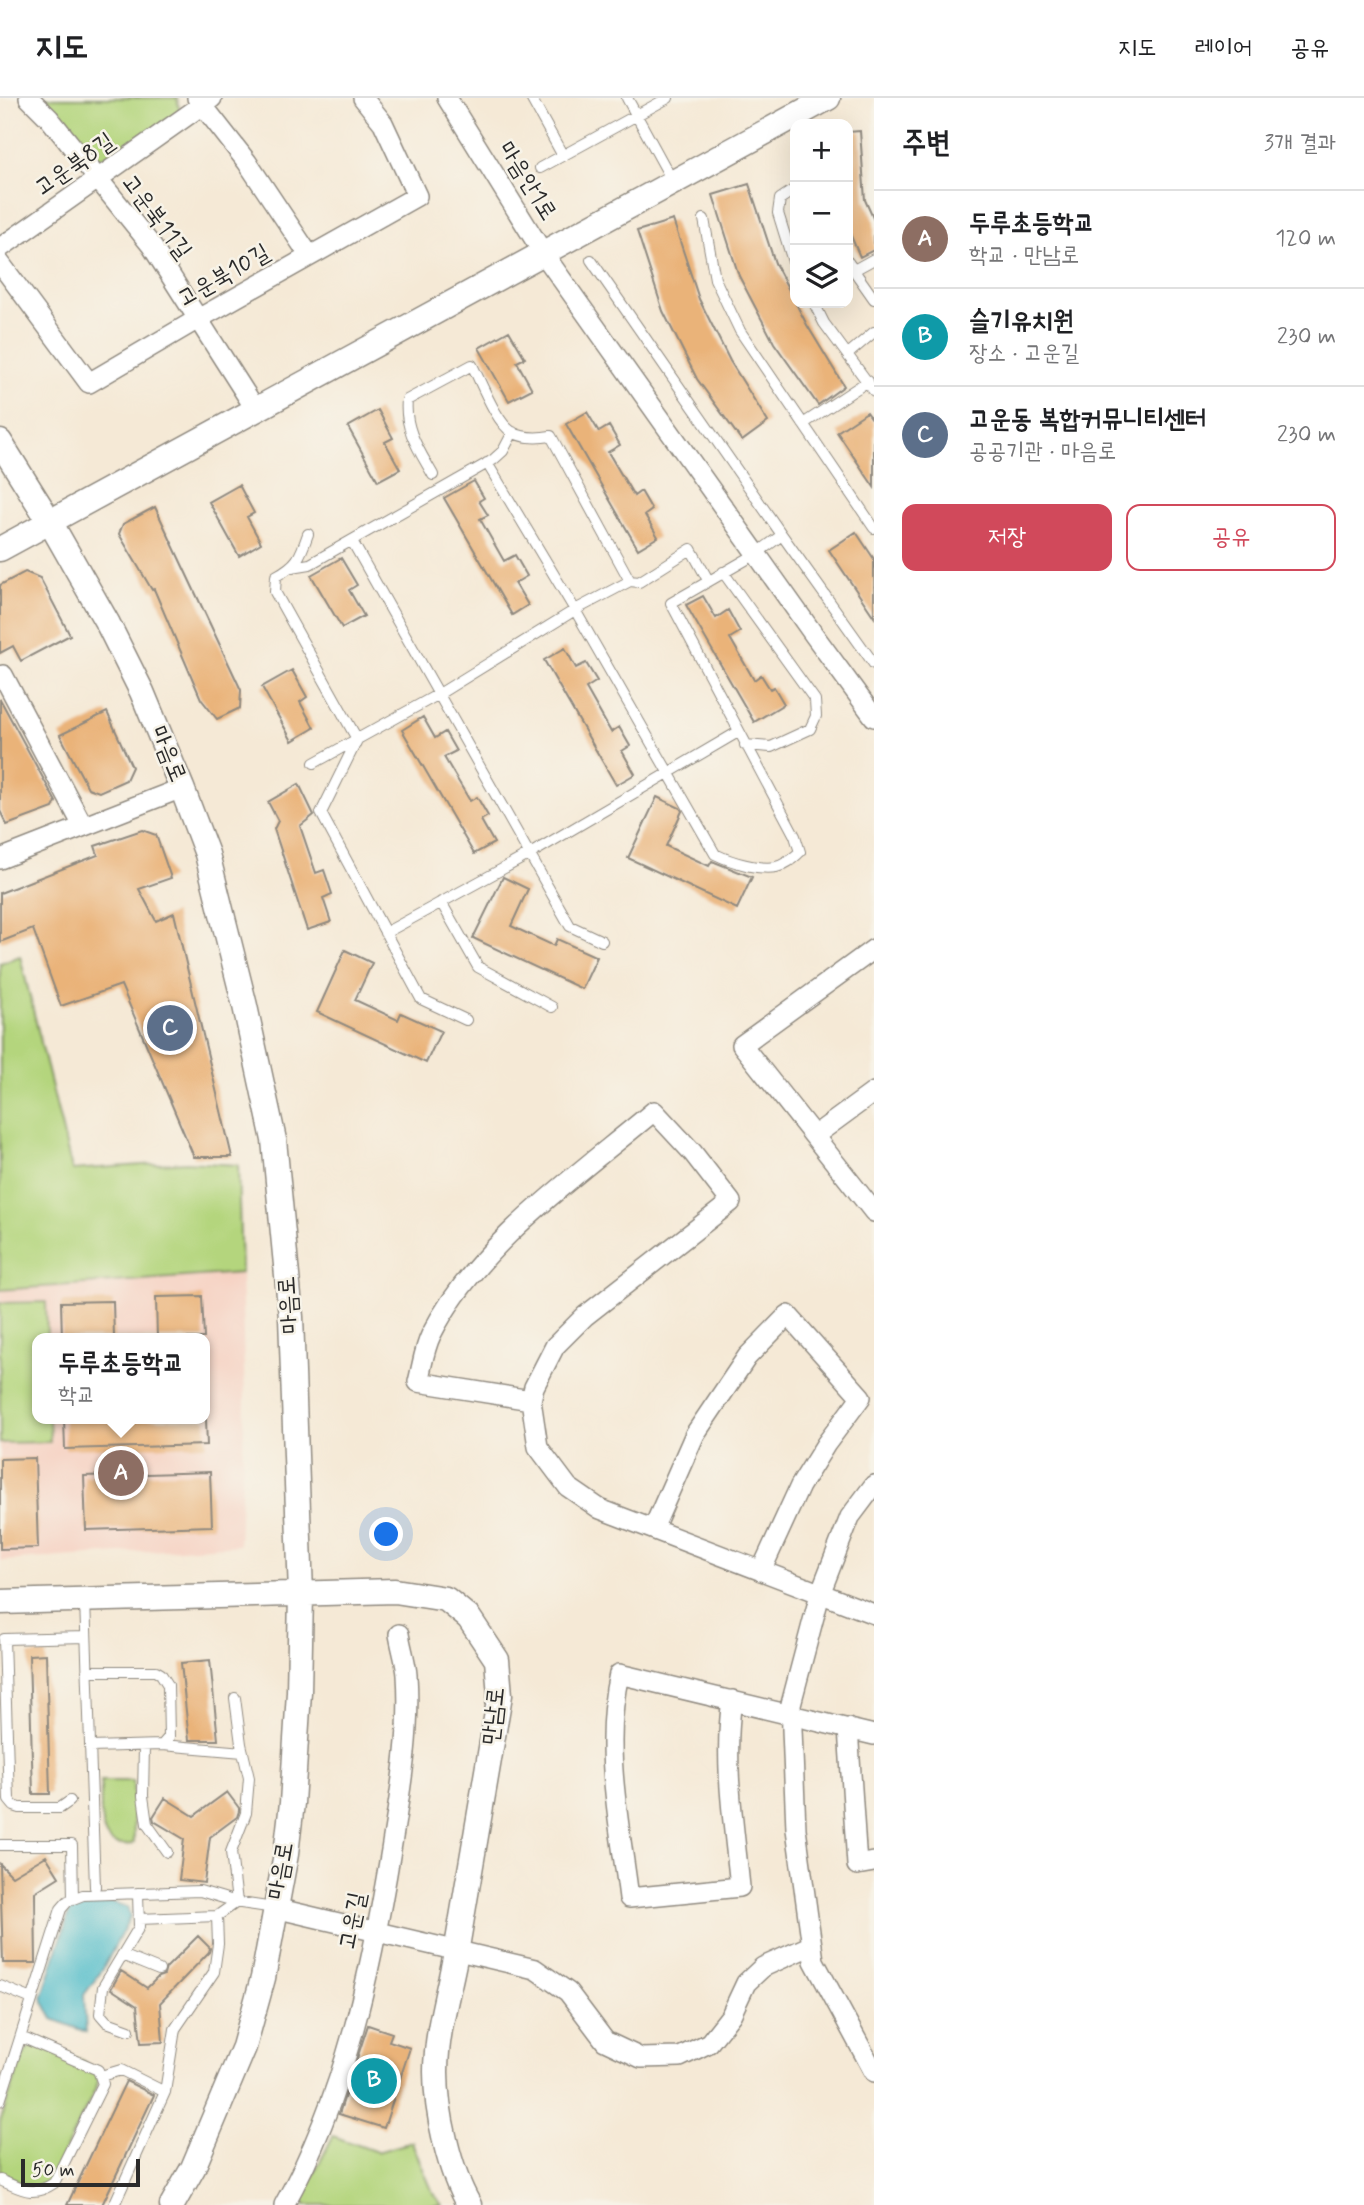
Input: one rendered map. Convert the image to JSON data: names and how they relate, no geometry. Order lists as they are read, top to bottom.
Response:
{
  "streets": {
    "street": [
      "고운북8길",
      "마음안1로",
      "고운북11길",
      "고운북10길",
      "마음로",
      "만남로",
      "고운길"
    ]
  },
  "crossings": [
    ["고운북8길", "고운북11길"],
    ["고운북11길", "고운북10길"],
    ["마음로", "만남로"]
  ],
  "scale_bar": "50 m",
  "page": {
    "header": "지도",
    "nav": ["지도", "레이어", "공유"],
    "heading": ["주변", "3개 결과"],
    "map_buttons": ["+", "−"],
    "list": [
      {
        "mark": "A",
        "name": "두루초등학교",
        "note": "학교 · 만남로",
        "value": "120 m"
      },
      {
        "mark": "B",
        "name": "슬기유치원",
        "note": "장소 · 고운길",
        "value": "230 m"
      },
      {
        "mark": "C",
        "name": "고운동 복합커뮤니티센터",
        "note": "공공기관 · 마음로",
        "value": "230 m"
      }
    ],
    "buttons": ["저장", "공유"],
    "pins": ["C", "A", "B"],
    "popup": ["두루초등학교", "학교"],
    "scale": "50 m"
  }
}
